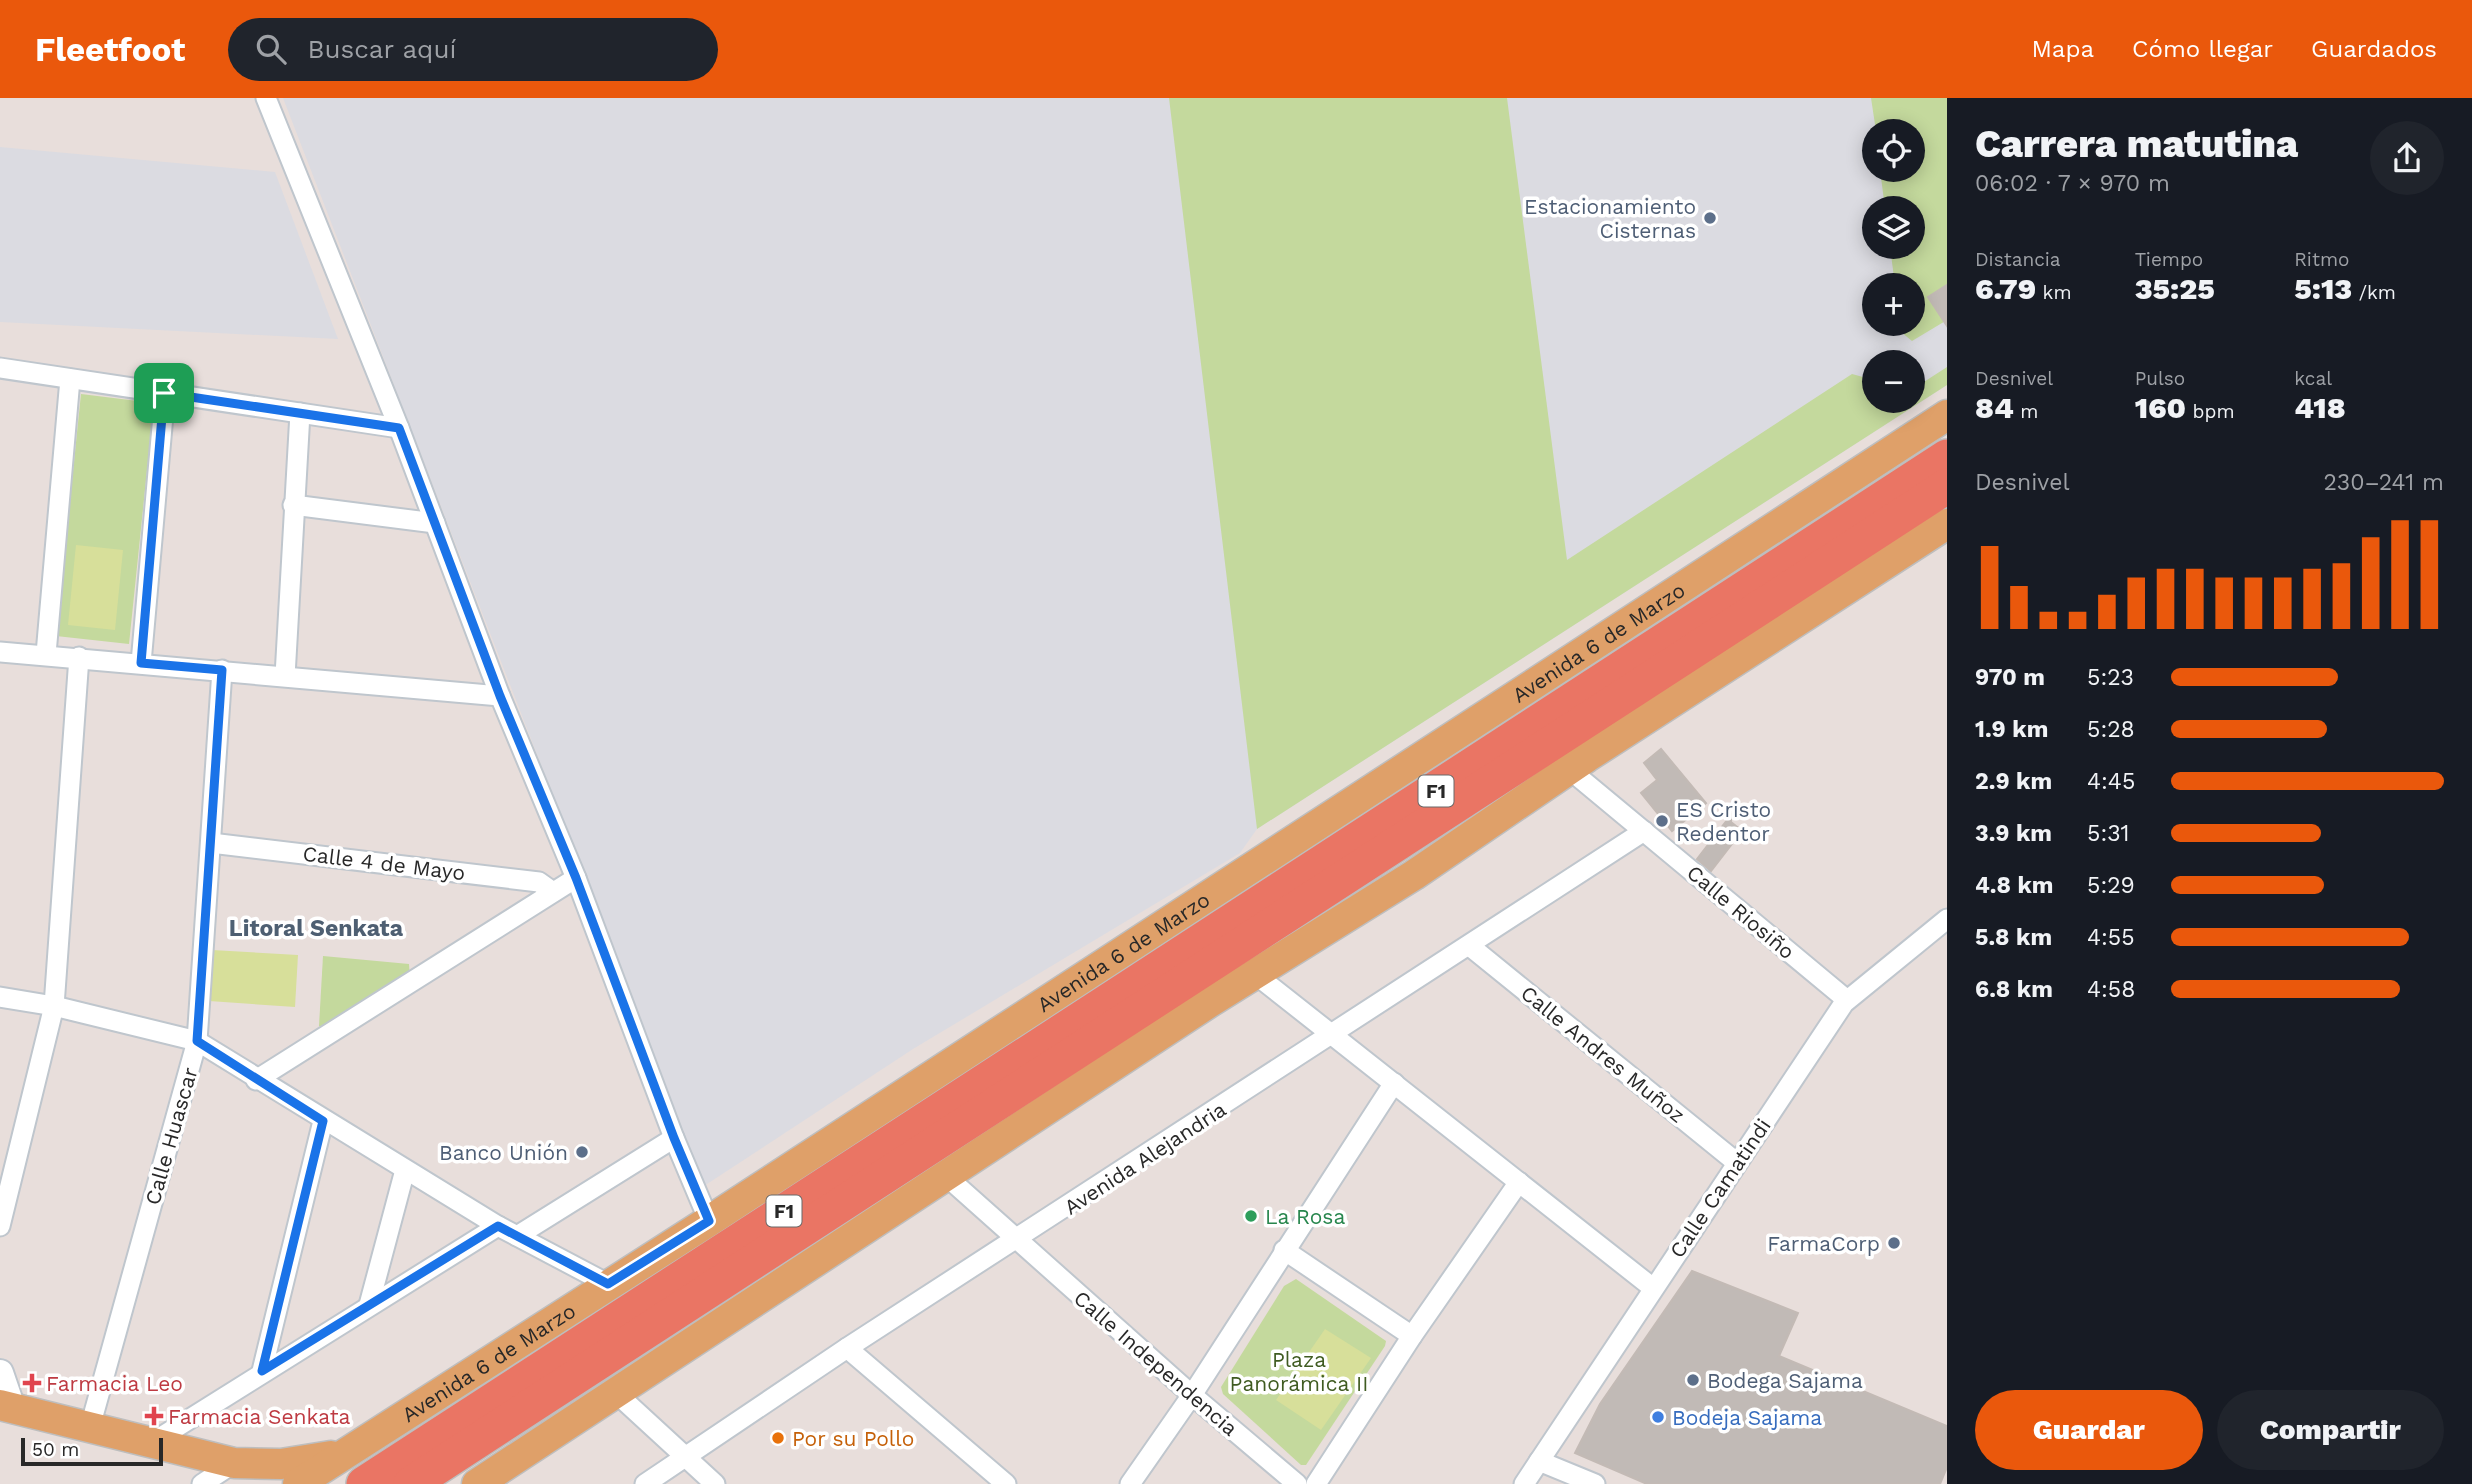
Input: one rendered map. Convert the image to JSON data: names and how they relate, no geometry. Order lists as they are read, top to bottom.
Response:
{
  "streets": {
    "highway": ["Avenida 6 de Marzo", "F1"],
    "street": [
      "Calle 4 de Mayo",
      "Calle Riosiño",
      "Calle Andres Muñoz",
      "Calle Huascar",
      "Avenida Alejandria",
      "Calle Camatindi",
      "Calle Independencia"
    ]
  },
  "crossings": [
    ["Calle 4 de Mayo", "Calle Huascar"],
    ["Calle Riosiño", "Avenida Alejandria"],
    ["Calle Riosiño", "Calle Camatindi"],
    ["Calle Andres Muñoz", "Avenida Alejandria"],
    ["Calle Andres Muñoz", "Calle Camatindi"],
    ["Avenida Alejandria", "Calle Independencia"]
  ],
  "districts": ["Litoral Senkata"],
  "parks": ["Plaza Panorámica II"],
  "places": {
    "other": [
      "Estacionamiento Cisternas",
      "ES Cristo Redentor",
      "Banco Unión",
      "La Rosa",
      "FarmaCorp",
      "Bodega Sajama",
      "Bodeja Sajama",
      "Por su Pollo"
    ],
    "health": ["Farmacia Leo", "Farmacia Senkata"]
  },
  "scale_bar": "50 m",
  "page": {
    "header": "Fleetfoot",
    "search": "Buscar aquí",
    "nav": ["Mapa", "Cómo llegar", "Guardados"],
    "heading": ["Carrera matutina", "06:02 · 7 × 970 m"],
    "map_buttons": ["+", "−"],
    "stats": [
      ["Distancia", "6.79 km"],
      ["Tiempo", "35:25"],
      ["Ritmo", "5:13 /km"],
      ["Desnivel", "84 m"],
      ["Pulso", "160 bpm"],
      ["kcal", "418"]
    ],
    "chart": ["Desnivel", "230–241 m"],
    "list": [
      {
        "name": "970 m",
        "note": "5:23"
      },
      {
        "name": "1.9 km",
        "note": "5:28"
      },
      {
        "name": "2.9 km",
        "note": "4:45"
      },
      {
        "name": "3.9 km",
        "note": "5:31"
      },
      {
        "name": "4.8 km",
        "note": "5:29"
      },
      {
        "name": "5.8 km",
        "note": "4:55"
      },
      {
        "name": "6.8 km",
        "note": "4:58"
      }
    ],
    "buttons": ["Guardar", "Compartir"],
    "scale": "50 m"
  }
}
